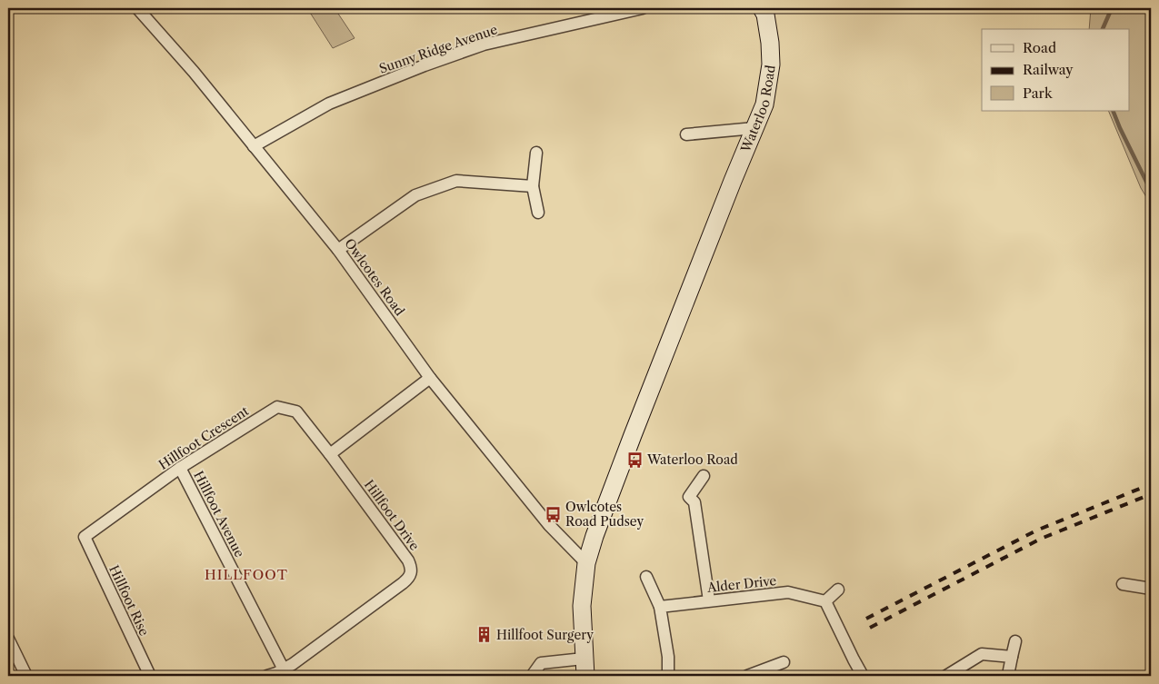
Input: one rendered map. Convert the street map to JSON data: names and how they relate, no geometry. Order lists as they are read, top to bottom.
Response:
{
  "streets": {
    "main road": ["Waterloo Road"],
    "street": [
      "Sunny Ridge Avenue",
      "Owlcotes Road",
      "Hillfoot Crescent",
      "Hillfoot Avenue",
      "Hillfoot Drive",
      "Alder Drive",
      "Hillfoot Rise"
    ]
  },
  "crossings": [
    ["Sunny Ridge Avenue", "Owlcotes Road"],
    ["Waterloo Road", "Owlcotes Road"],
    ["Hillfoot Crescent", "Hillfoot Avenue"],
    ["Hillfoot Crescent", "Hillfoot Drive"],
    ["Hillfoot Crescent", "Hillfoot Rise"],
    ["Hillfoot Avenue", "Hillfoot Drive"]
  ],
  "districts": ["HILLFOOT"],
  "places": {
    "bus stop": ["Waterloo Road", "Owlcotes Road Pudsey"],
    "building": ["Hillfoot Surgery"]
  },
  "legend": ["Road", "Railway", "Park"]
}
